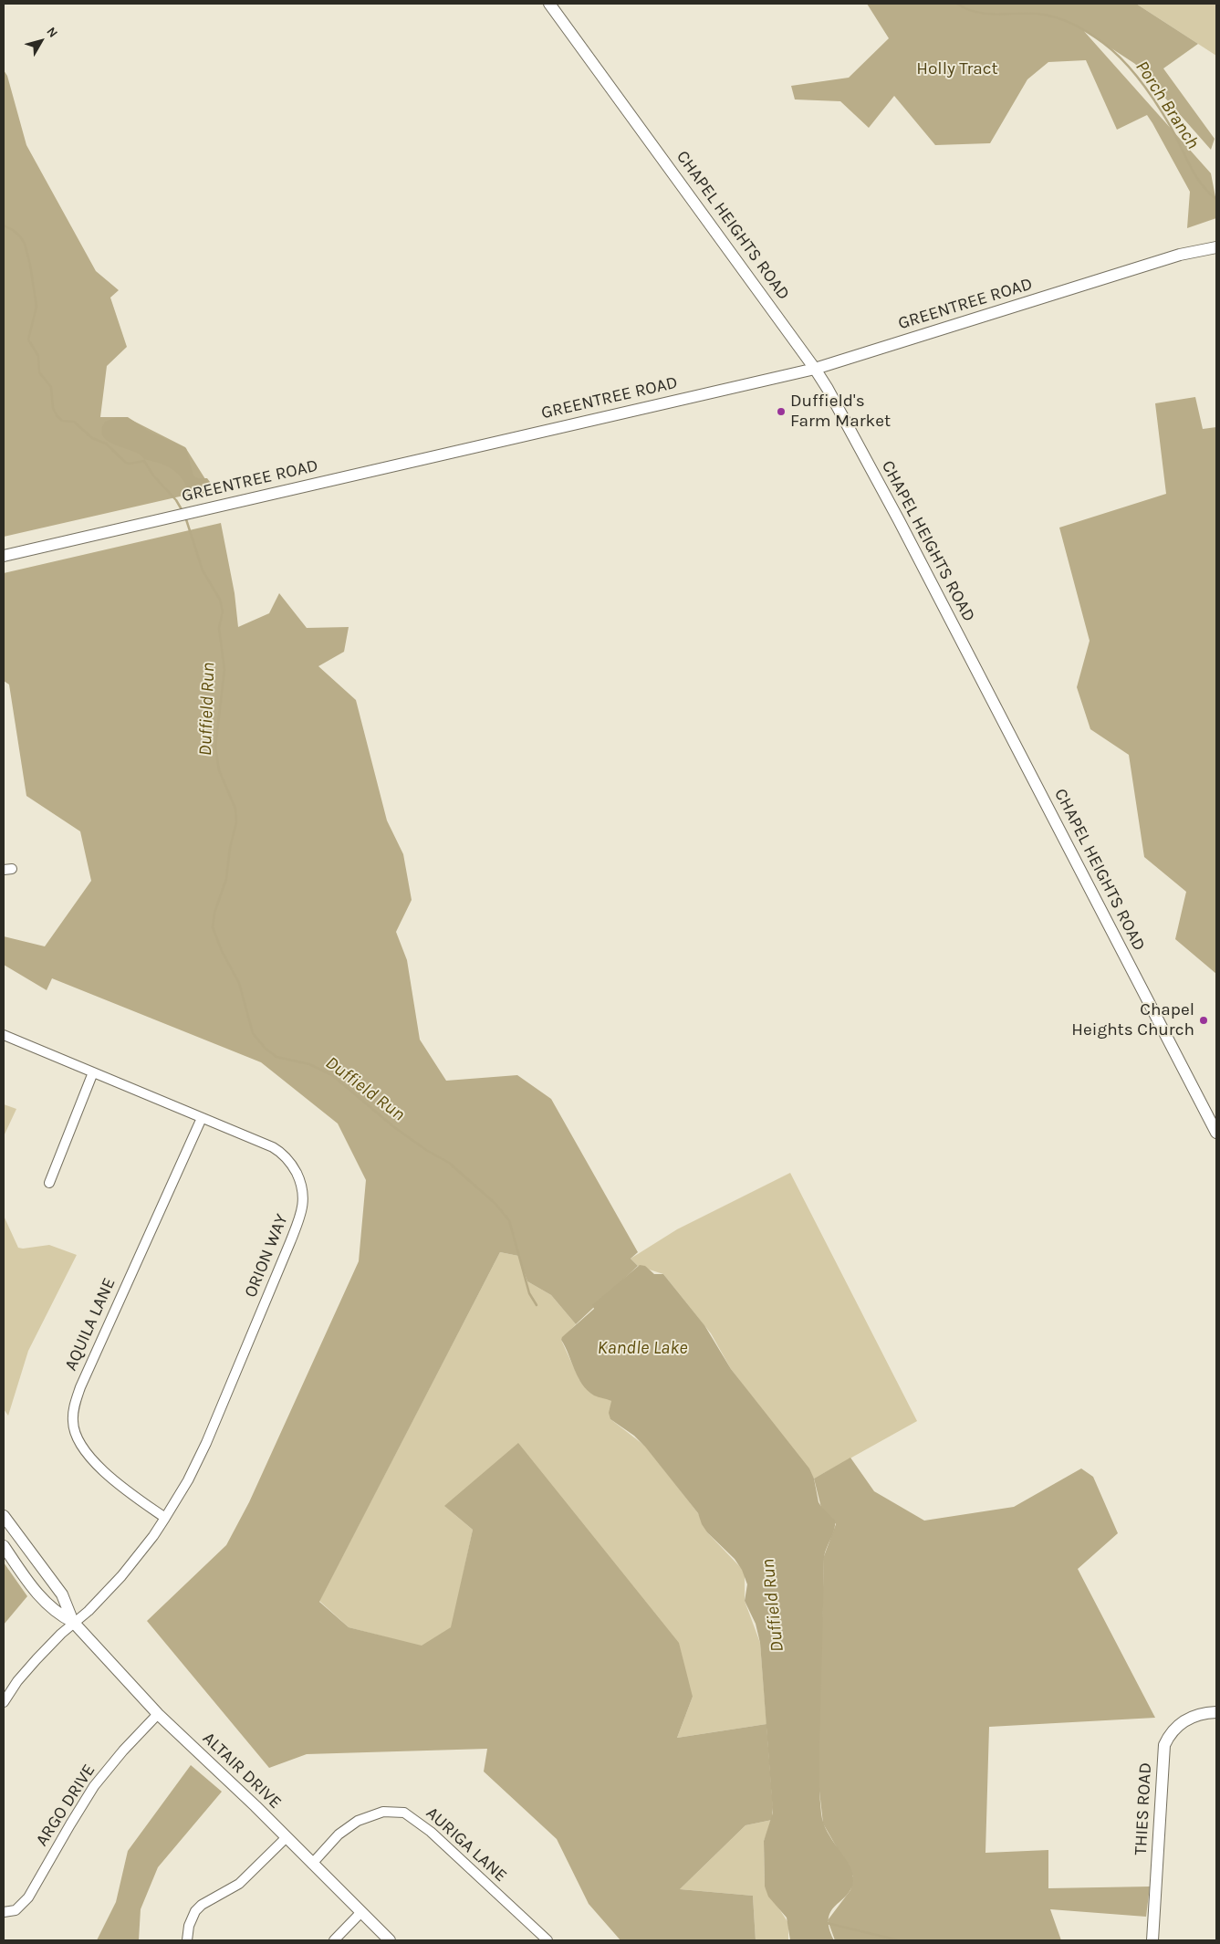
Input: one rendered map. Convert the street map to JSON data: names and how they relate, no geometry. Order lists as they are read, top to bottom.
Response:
{
  "streets": {
    "street": [
      "CHAPEL HEIGHTS ROAD",
      "GREENTREE ROAD",
      "ORION WAY",
      "AQUILA LANE",
      "ALTAIR DRIVE",
      "ARGO DRIVE",
      "THIES ROAD",
      "AURIGA LANE"
    ]
  },
  "crossings": [
    ["CHAPEL HEIGHTS ROAD", "GREENTREE ROAD"],
    ["ORION WAY", "AQUILA LANE"],
    ["ORION WAY", "ALTAIR DRIVE"],
    ["ALTAIR DRIVE", "ARGO DRIVE"],
    ["ALTAIR DRIVE", "AURIGA LANE"]
  ],
  "water": ["Porch Branch", "Duffield Run", "Kandle Lake"],
  "parks": ["Holly Tract"],
  "places": ["Duffield's Farm Market", "Chapel Heights Church"],
  "north": "top right"
}
